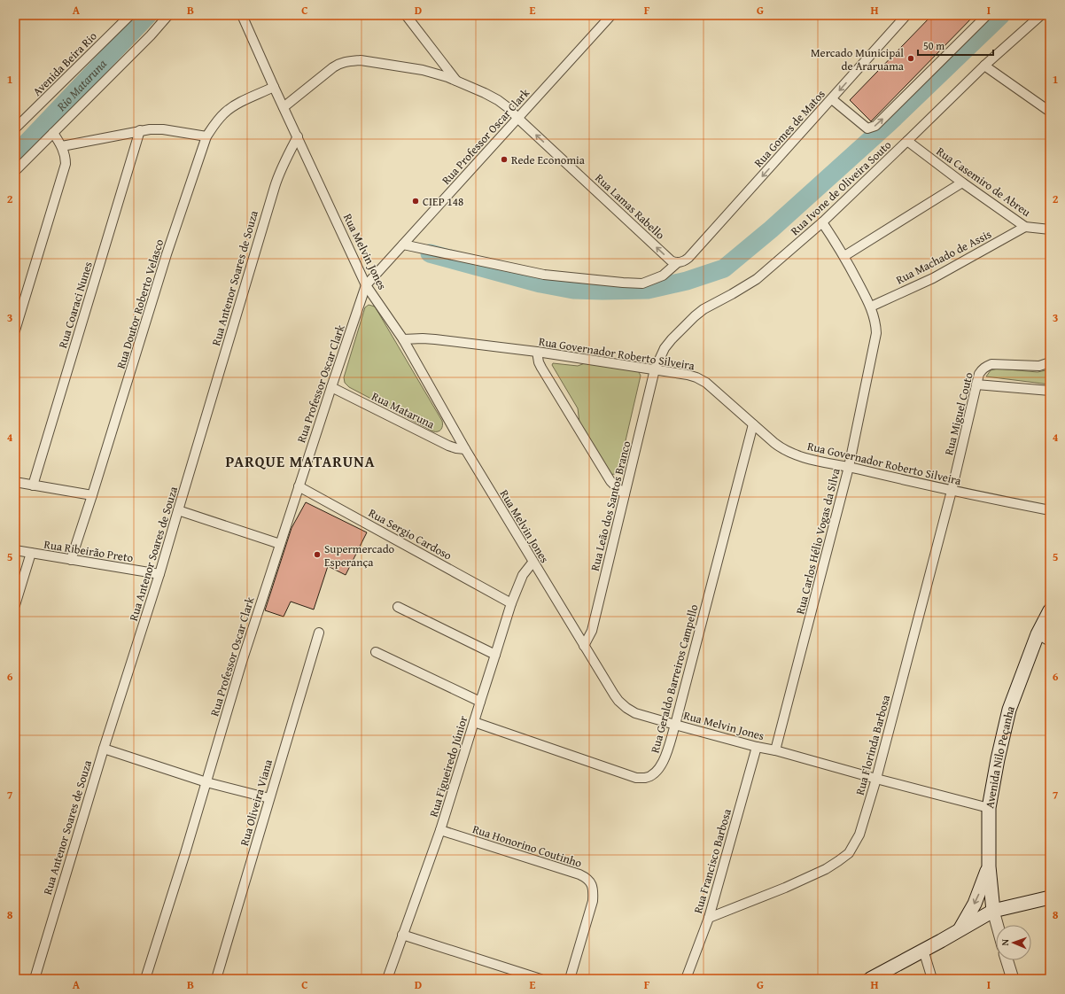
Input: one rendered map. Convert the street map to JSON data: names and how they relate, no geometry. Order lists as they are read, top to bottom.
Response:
{
  "streets": {
    "main road": ["Avenida Nilo Peçanha"],
    "street": [
      "Avenida Beira Rio",
      "Rua Gomes de Matos",
      "Rua Professor Oscar Clark",
      "Rua Casemiro de Abreu",
      "Rua Ivone de Oliveira Souto",
      "Rua Lamas Rabello",
      "Rua Melvin Jones",
      "Rua Machado de Assis",
      "Rua Antenor Soares de Souza",
      "Rua Doutor Roberto Velasco",
      "Rua Coaraci Nunes",
      "Rua Governador Roberto Silveira",
      "Rua Mataruna",
      "Rua Miguel Couto",
      "Rua Leão dos Santos Branco",
      "Rua Sergio Cardoso",
      "Rua Carlos Hélio Vogas da Silva",
      "Rua Ribeirão Preto",
      "Rua Geraldo Barreiros Campello",
      "Rua Florinda Barbosa",
      "Rua Figueiredo Júnior",
      "Rua Oliveira Viana",
      "Rua Honorino Coutinho",
      "Rua Francisco Barbosa"
    ]
  },
  "crossings": [
    ["Rua Gomes de Matos", "Rua Lamas Rabello"],
    ["Rua Professor Oscar Clark", "Rua Lamas Rabello"],
    ["Rua Professor Oscar Clark", "Rua Melvin Jones"],
    ["Rua Professor Oscar Clark", "Rua Mataruna"],
    ["Rua Professor Oscar Clark", "Rua Sergio Cardoso"],
    ["Rua Casemiro de Abreu", "Rua Ivone de Oliveira Souto"],
    ["Rua Casemiro de Abreu", "Rua Machado de Assis"],
    ["Rua Ivone de Oliveira Souto", "Rua Governador Roberto Silveira"],
    ["Rua Ivone de Oliveira Souto", "Rua Leão dos Santos Branco"],
    ["Rua Ivone de Oliveira Souto", "Rua Carlos Hélio Vogas da Silva"],
    ["Rua Lamas Rabello", "Rua Melvin Jones"],
    ["Rua Melvin Jones", "Rua Antenor Soares de Souza"],
    ["Rua Melvin Jones", "Rua Doutor Roberto Velasco"],
    ["Rua Melvin Jones", "Rua Governador Roberto Silveira"],
    ["Rua Melvin Jones", "Rua Mataruna"],
    ["Rua Melvin Jones", "Rua Leão dos Santos Branco"],
    ["Rua Melvin Jones", "Rua Carlos Hélio Vogas da Silva"],
    ["Rua Melvin Jones", "Rua Geraldo Barreiros Campello"],
    ["Rua Melvin Jones", "Rua Florinda Barbosa"],
    ["Rua Melvin Jones", "Avenida Nilo Peçanha"],
    ["Rua Melvin Jones", "Rua Figueiredo Júnior"],
    ["Rua Melvin Jones", "Rua Francisco Barbosa"],
    ["Rua Machado de Assis", "Rua Carlos Hélio Vogas da Silva"],
    ["Rua Antenor Soares de Souza", "Rua Ribeirão Preto"],
    ["Rua Doutor Roberto Velasco", "Rua Ribeirão Preto"],
    ["Rua Governador Roberto Silveira", "Rua Miguel Couto"],
    ["Rua Governador Roberto Silveira", "Rua Leão dos Santos Branco"],
    ["Rua Governador Roberto Silveira", "Rua Carlos Hélio Vogas da Silva"],
    ["Rua Governador Roberto Silveira", "Rua Geraldo Barreiros Campello"],
    ["Rua Governador Roberto Silveira", "Rua Florinda Barbosa"],
    ["Rua Miguel Couto", "Rua Florinda Barbosa"],
    ["Rua Sergio Cardoso", "Rua Figueiredo Júnior"],
    ["Rua Geraldo Barreiros Campello", "Rua Figueiredo Júnior"],
    ["Rua Florinda Barbosa", "Rua Francisco Barbosa"],
    ["Rua Figueiredo Júnior", "Rua Honorino Coutinho"]
  ],
  "one_way": ["Rua Gomes de Matos", "Rua Lamas Rabello"],
  "districts": ["PARQUE MATARUNA"],
  "water": ["Rio Mataruna"],
  "places": [
    "Mercado Municipal de Araruama",
    "Rede Economia",
    "CIEP 148",
    "Supermercado Esperança"
  ],
  "scale_bar": "50 m",
  "north": "left",
  "grid": {
    "columns": [
      "A",
      "B",
      "C",
      "D",
      "E",
      "F",
      "G",
      "H",
      "I"
    ],
    "rows": [
      "1",
      "2",
      "3",
      "4",
      "5",
      "6",
      "7",
      "8"
    ]
  }
}
